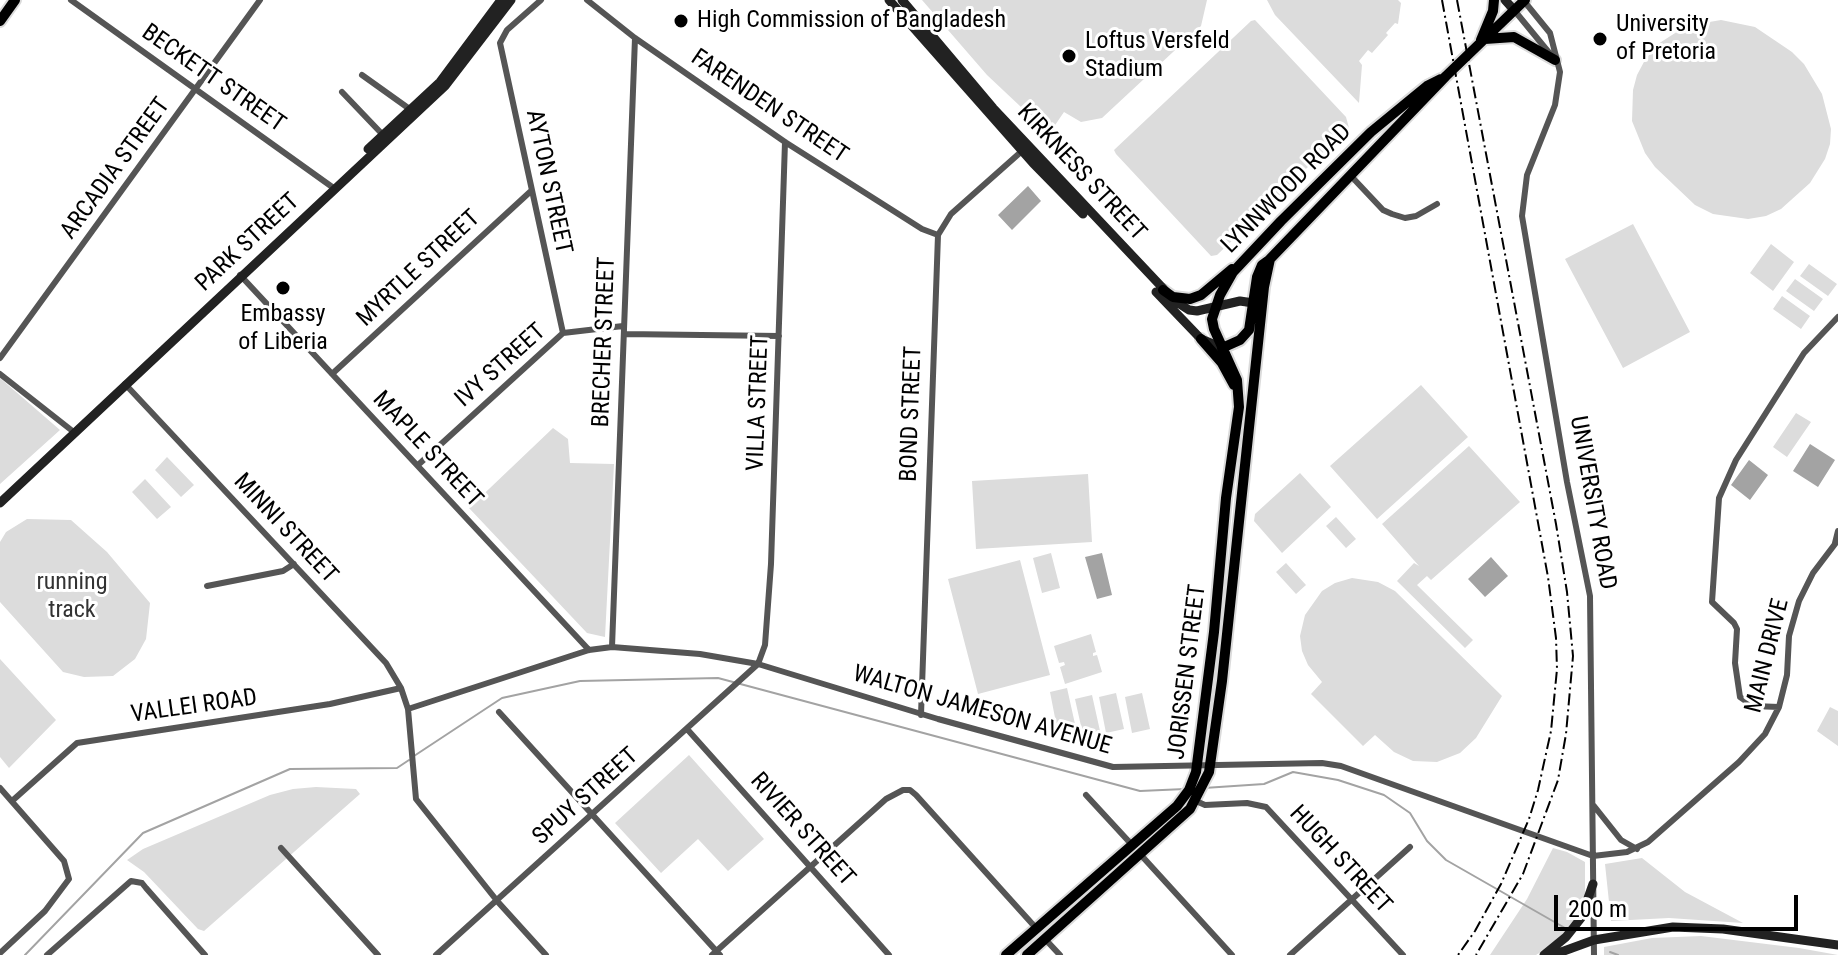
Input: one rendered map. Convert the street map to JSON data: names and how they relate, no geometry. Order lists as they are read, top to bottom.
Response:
{
  "streets": {
    "main road": ["LYNNWOOD ROAD", "JORISSEN STREET"],
    "street": [
      "BECKETT STREET",
      "FARENDEN STREET",
      "ARCADIA STREET",
      "KIRKNESS STREET",
      "AYTON STREET",
      "PARK STREET",
      "MYRTLE STREET",
      "BRECHER STREET",
      "IVY STREET",
      "VILLA STREET",
      "BOND STREET",
      "MAPLE STREET",
      "UNIVERSITY ROAD",
      "MINNI STREET",
      "MAIN DRIVE",
      "VALLEI ROAD",
      "WALTON JAMESON AVENUE",
      "SPUY STREET",
      "RIVIER STREET",
      "HUGH STREET"
    ]
  },
  "crossings": [
    ["BECKETT STREET", "ARCADIA STREET"],
    ["BECKETT STREET", "PARK STREET"],
    ["FARENDEN STREET", "BRECHER STREET"],
    ["FARENDEN STREET", "VILLA STREET"],
    ["FARENDEN STREET", "BOND STREET"],
    ["KIRKNESS STREET", "LYNNWOOD ROAD"],
    ["AYTON STREET", "MYRTLE STREET"],
    ["AYTON STREET", "IVY STREET"],
    ["LYNNWOOD ROAD", "UNIVERSITY ROAD"],
    ["LYNNWOOD ROAD", "JORISSEN STREET"],
    ["PARK STREET", "MAPLE STREET"],
    ["PARK STREET", "MINNI STREET"],
    ["MYRTLE STREET", "MAPLE STREET"],
    ["BRECHER STREET", "IVY STREET"],
    ["BRECHER STREET", "WALTON JAMESON AVENUE"],
    ["IVY STREET", "VILLA STREET"],
    ["IVY STREET", "MAPLE STREET"],
    ["VILLA STREET", "WALTON JAMESON AVENUE"],
    ["VILLA STREET", "SPUY STREET"],
    ["BOND STREET", "WALTON JAMESON AVENUE"],
    ["MAPLE STREET", "WALTON JAMESON AVENUE"],
    ["UNIVERSITY ROAD", "WALTON JAMESON AVENUE"],
    ["MINNI STREET", "VALLEI ROAD"],
    ["MINNI STREET", "WALTON JAMESON AVENUE"],
    ["MINNI STREET", "SPUY STREET"],
    ["JORISSEN STREET", "WALTON JAMESON AVENUE"],
    ["JORISSEN STREET", "HUGH STREET"],
    ["WALTON JAMESON AVENUE", "SPUY STREET"],
    ["SPUY STREET", "RIVIER STREET"]
  ],
  "parks": ["running track"],
  "places": [
    "High Commission of Bangladesh",
    "University of Pretoria",
    "Loftus Versfeld Stadium",
    "Embassy of Liberia"
  ],
  "scale_bar": "200 m"
}
